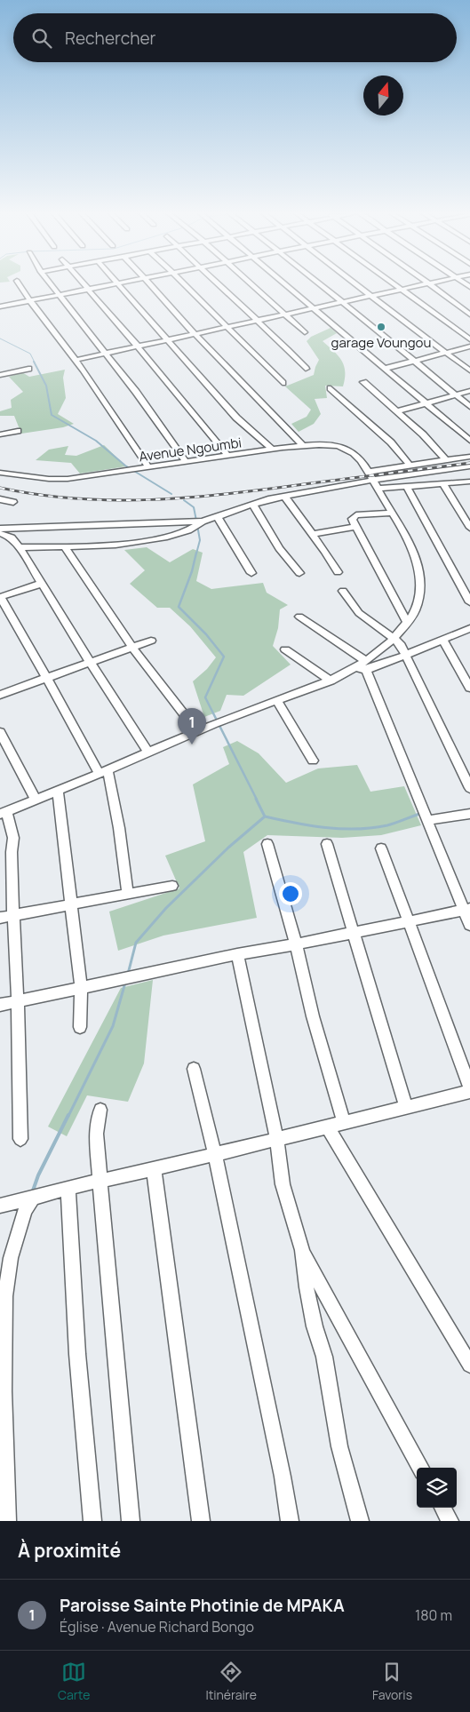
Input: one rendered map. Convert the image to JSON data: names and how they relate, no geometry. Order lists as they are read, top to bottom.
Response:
{
  "streets": {
    "street": ["Avenue Ngoumbi"]
  },
  "places": ["garage Voungou"],
  "north": "top",
  "page": {
    "search": "Rechercher",
    "pins": "1",
    "heading": "À proximité",
    "list": [
      {
        "mark": "1",
        "name": "Paroisse Sainte Photinie de MPAKA",
        "note": "Église · Avenue Richard Bongo",
        "value": "180 m"
      }
    ],
    "nav": ["Carte", "Itinéraire", "Favoris"]
  }
}
